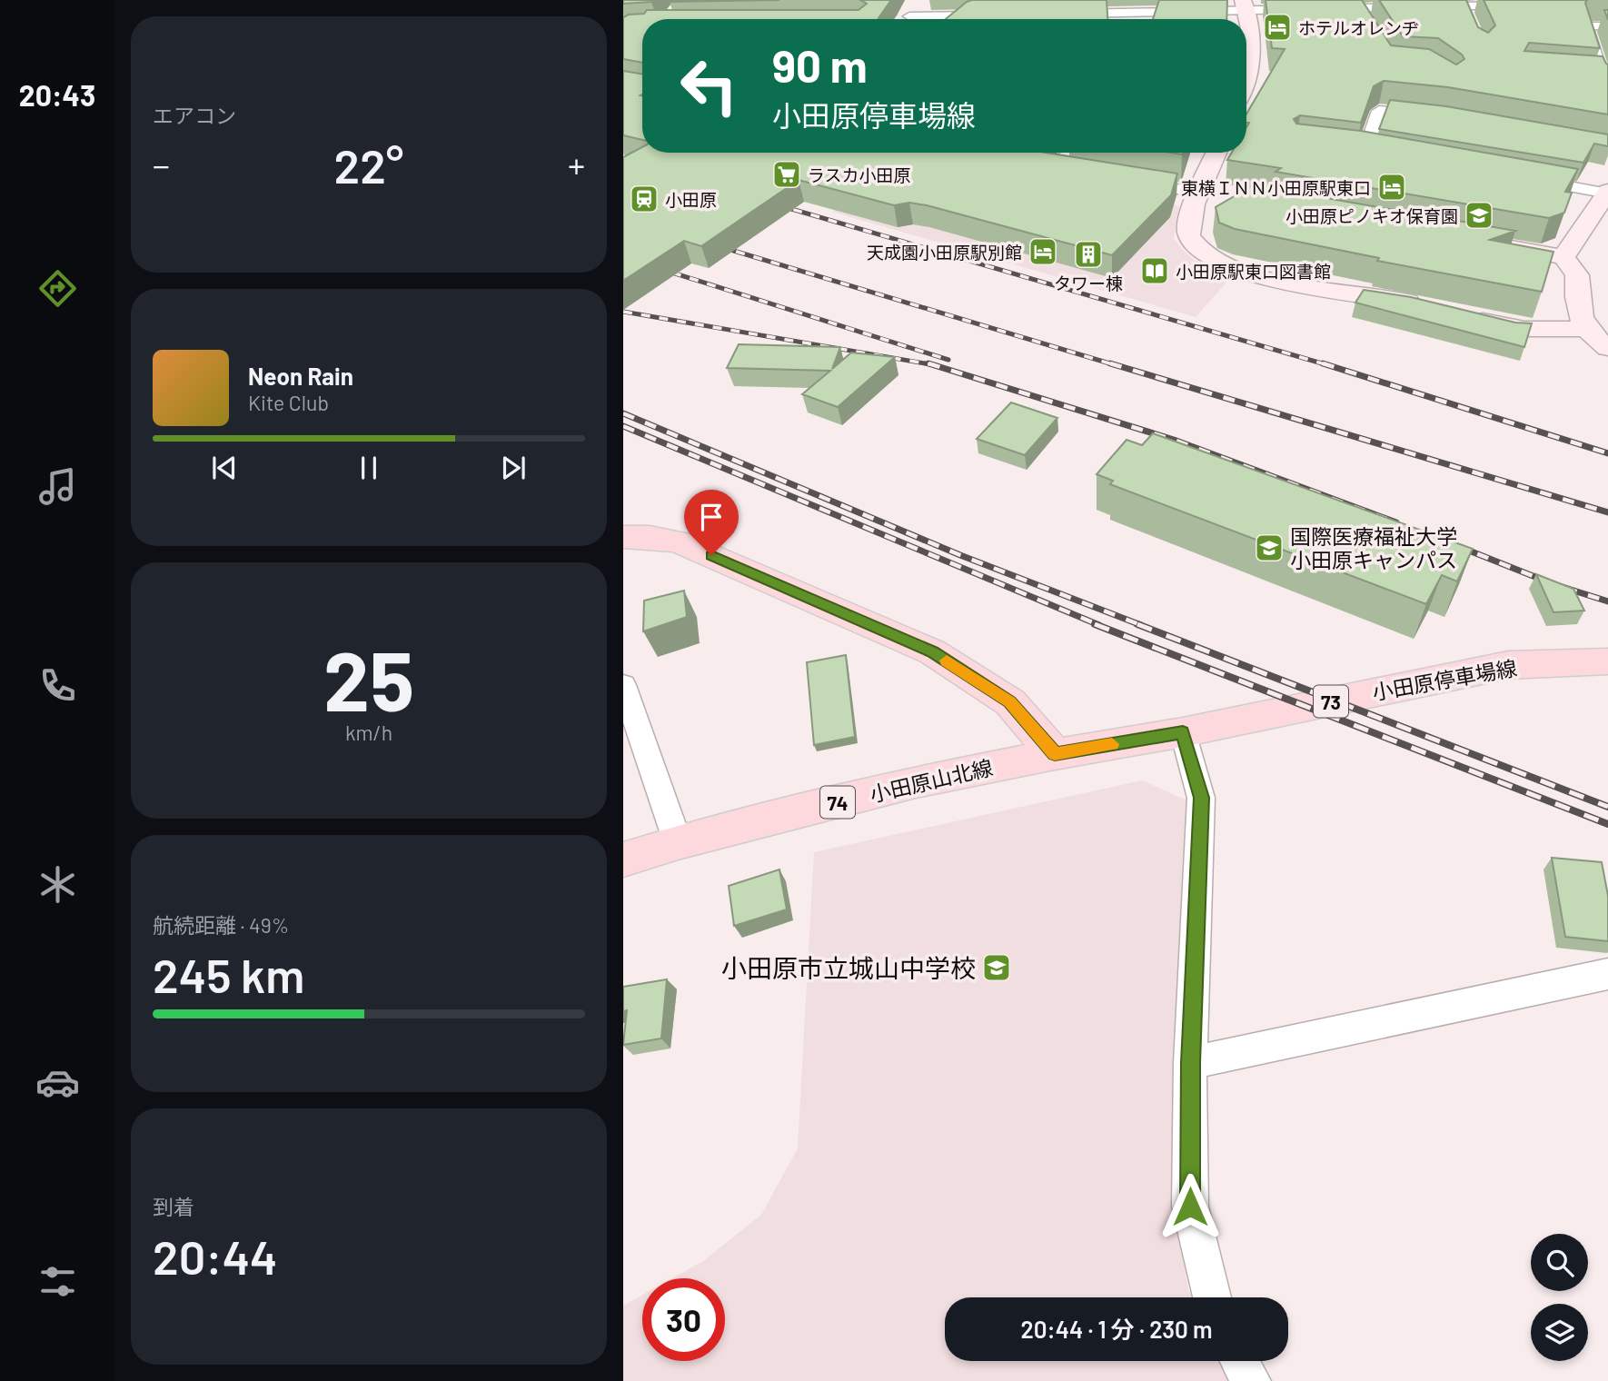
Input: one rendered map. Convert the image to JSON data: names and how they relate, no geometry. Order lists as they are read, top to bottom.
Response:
{
  "streets": {
    "main road": [
      "小田原停車場線",
      "73",
      "小田原山北線",
      "74"
    ]
  },
  "crossings": [
    ["小田原停車場線", "小田原山北線"]
  ],
  "places": {
    "hotel": ["ホテルオレンヂ", "東横ＩＮＮ小田原駅東口", "天成園小田原駅別館"],
    "supermarket": ["ラスカ小田原"],
    "station": ["小田原"],
    "school or university": ["小田原ピノキオ保育園", "国際医療福祉大学 小田原キャンパス", "小田原市立城山中学校"],
    "building": ["タワー棟"],
    "library": ["小田原駅東口図書館"]
  },
  "page": {
    "tabs": "20:43",
    "tile": [
      "エアコン",
      ["25", "km/h"],
      ["航続距離 · 49%", "245 km"],
      ["到着", "20:44"]
    ],
    "turn": ["90 m", "小田原停車場線"],
    "heat": ["−", "22°", "+"],
    "song": ["Neon Rain", "Kite Club"],
    "limit": "30",
    "trip": "20:44 · 1 分 · 230 m"
  }
}
